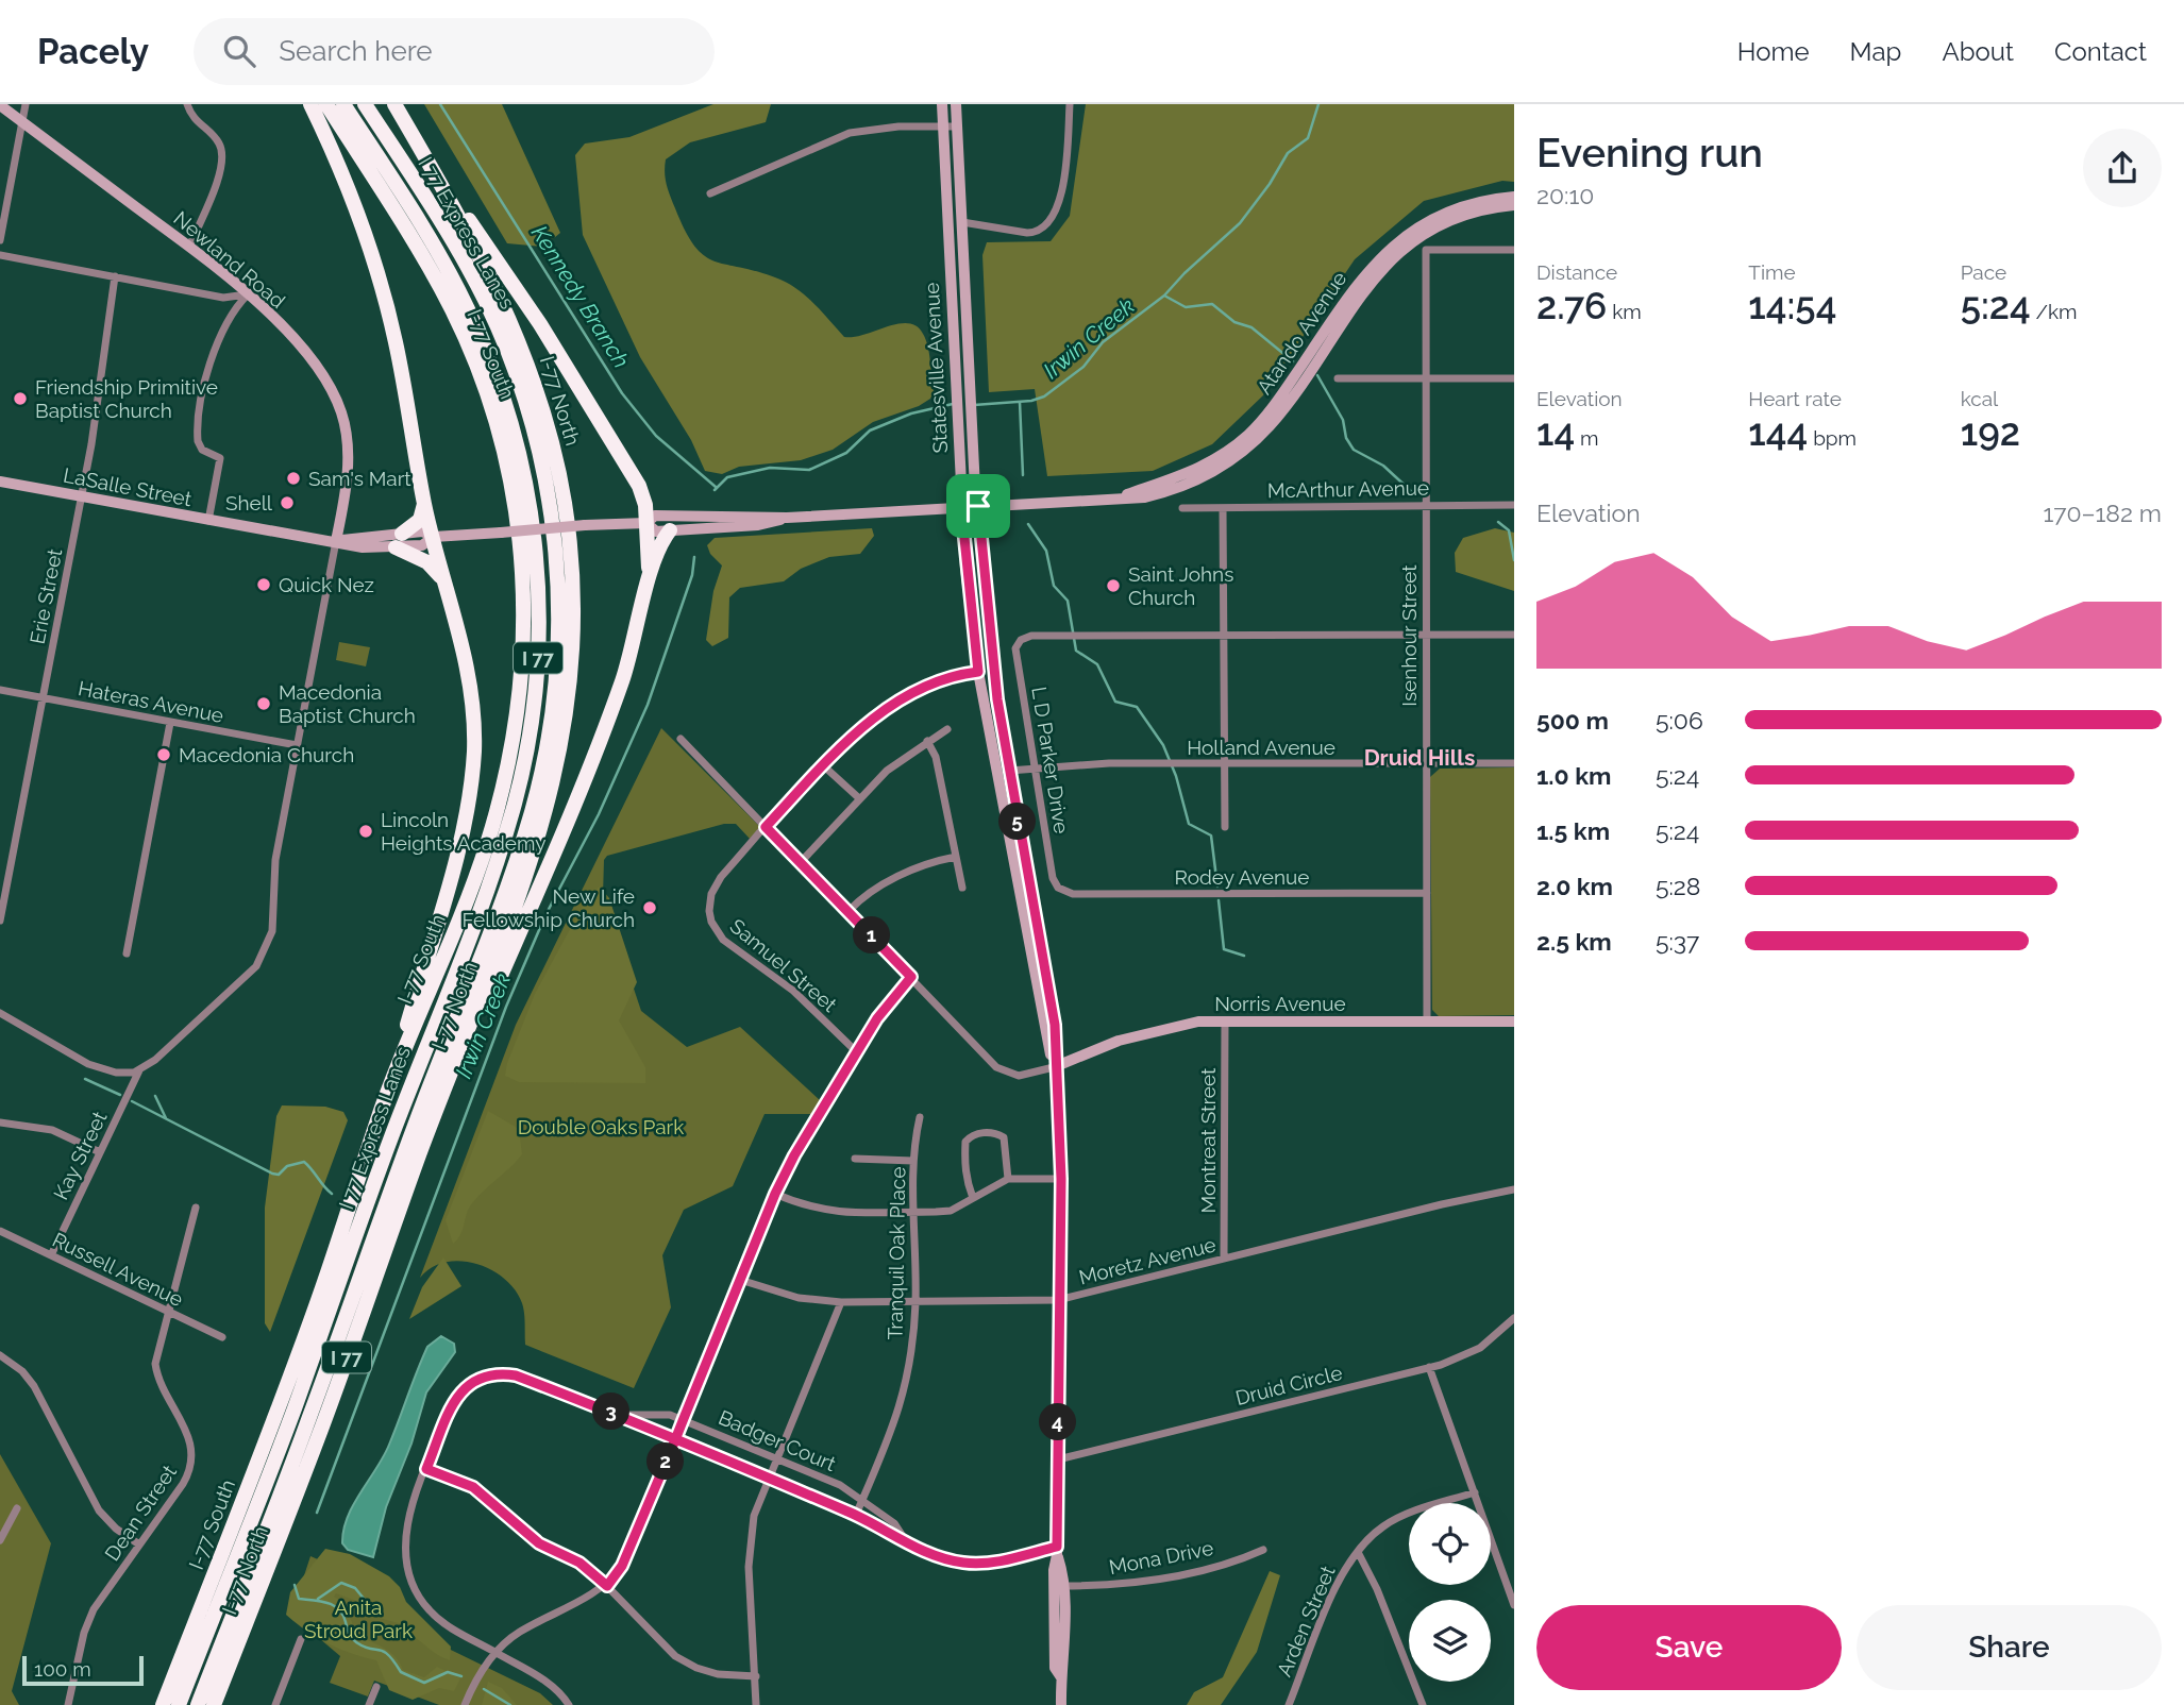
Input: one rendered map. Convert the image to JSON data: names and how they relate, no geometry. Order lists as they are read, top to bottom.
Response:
{
  "streets": {
    "highway": [
      "I 77 Express Lanes",
      "I-77 South",
      "I-77 North",
      "I 77"
    ],
    "main road": [
      "Newland Road",
      "Atando Avenue",
      "Statesville Avenue",
      "LaSalle Street",
      "Norris Avenue"
    ],
    "street": [
      "McArthur Avenue",
      "Erie Street",
      "Isenhour Street",
      "Hateras Avenue",
      "Holland Avenue",
      "L D Parker Drive",
      "Rodey Avenue",
      "Samuel Street",
      "Montreat Street",
      "Kay Street",
      "Tranquil Oak Place",
      "Moretz Avenue",
      "Russell Avenue",
      "Druid Circle",
      "Badger Court",
      "Dean Street",
      "Mona Drive",
      "Arden Street"
    ]
  },
  "crossings": [
    ["Newland Road", "LaSalle Street"],
    ["Atando Avenue", "Statesville Avenue"],
    ["Atando Avenue", "LaSalle Street"],
    ["Statesville Avenue", "Holland Avenue"],
    ["Statesville Avenue", "Samuel Street"],
    ["Statesville Avenue", "Norris Avenue"],
    ["Statesville Avenue", "Moretz Avenue"],
    ["Statesville Avenue", "Druid Circle"],
    ["Statesville Avenue", "Badger Court"],
    ["Statesville Avenue", "Mona Drive"],
    ["LaSalle Street", "Erie Street"],
    ["McArthur Avenue", "Isenhour Street"],
    ["Erie Street", "Hateras Avenue"],
    ["Isenhour Street", "Holland Avenue"],
    ["Isenhour Street", "Rodey Avenue"],
    ["Isenhour Street", "Norris Avenue"],
    ["Holland Avenue", "L D Parker Drive"],
    ["L D Parker Drive", "Rodey Avenue"],
    ["Norris Avenue", "Montreat Street"],
    ["Montreat Street", "Moretz Avenue"],
    ["Kay Street", "Russell Avenue"],
    ["Tranquil Oak Place", "Moretz Avenue"],
    ["Tranquil Oak Place", "Badger Court"],
    ["Russell Avenue", "Dean Street"]
  ],
  "districts": ["Druid Hills"],
  "water": ["Kennedy Branch", "Irwin Creek"],
  "parks": ["Double Oaks Park", "Anita Stroud Park"],
  "places": [
    "Friendship Primitive Baptist Church",
    "Sam's Mart",
    "Shell",
    "Quick Nez",
    "Saint Johns Church",
    "Macedonia Baptist Church",
    "Macedonia Church",
    "Lincoln Heights Academy",
    "New Life Fellowship Church"
  ],
  "scale_bar": "100 m",
  "page": {
    "header": "Pacely",
    "search": "Search here",
    "nav": [
      "Home",
      "Map",
      "About",
      "Contact"
    ],
    "heading": ["Evening run", "20:10"],
    "stats": [
      ["Distance", "2.76 km"],
      ["Time", "14:54"],
      ["Pace", "5:24 /km"],
      ["Elevation", "14 m"],
      ["Heart rate", "144 bpm"],
      ["kcal", "192"]
    ],
    "chart": ["Elevation", "170–182 m"],
    "list": [
      {
        "name": "500 m",
        "note": "5:06"
      },
      {
        "name": "1.0 km",
        "note": "5:24"
      },
      {
        "name": "1.5 km",
        "note": "5:24"
      },
      {
        "name": "2.0 km",
        "note": "5:28"
      },
      {
        "name": "2.5 km",
        "note": "5:37"
      }
    ],
    "pins": [
      "5",
      "1",
      "3",
      "4",
      "2"
    ],
    "buttons": ["Save", "Share"],
    "scale": "100 m"
  }
}
